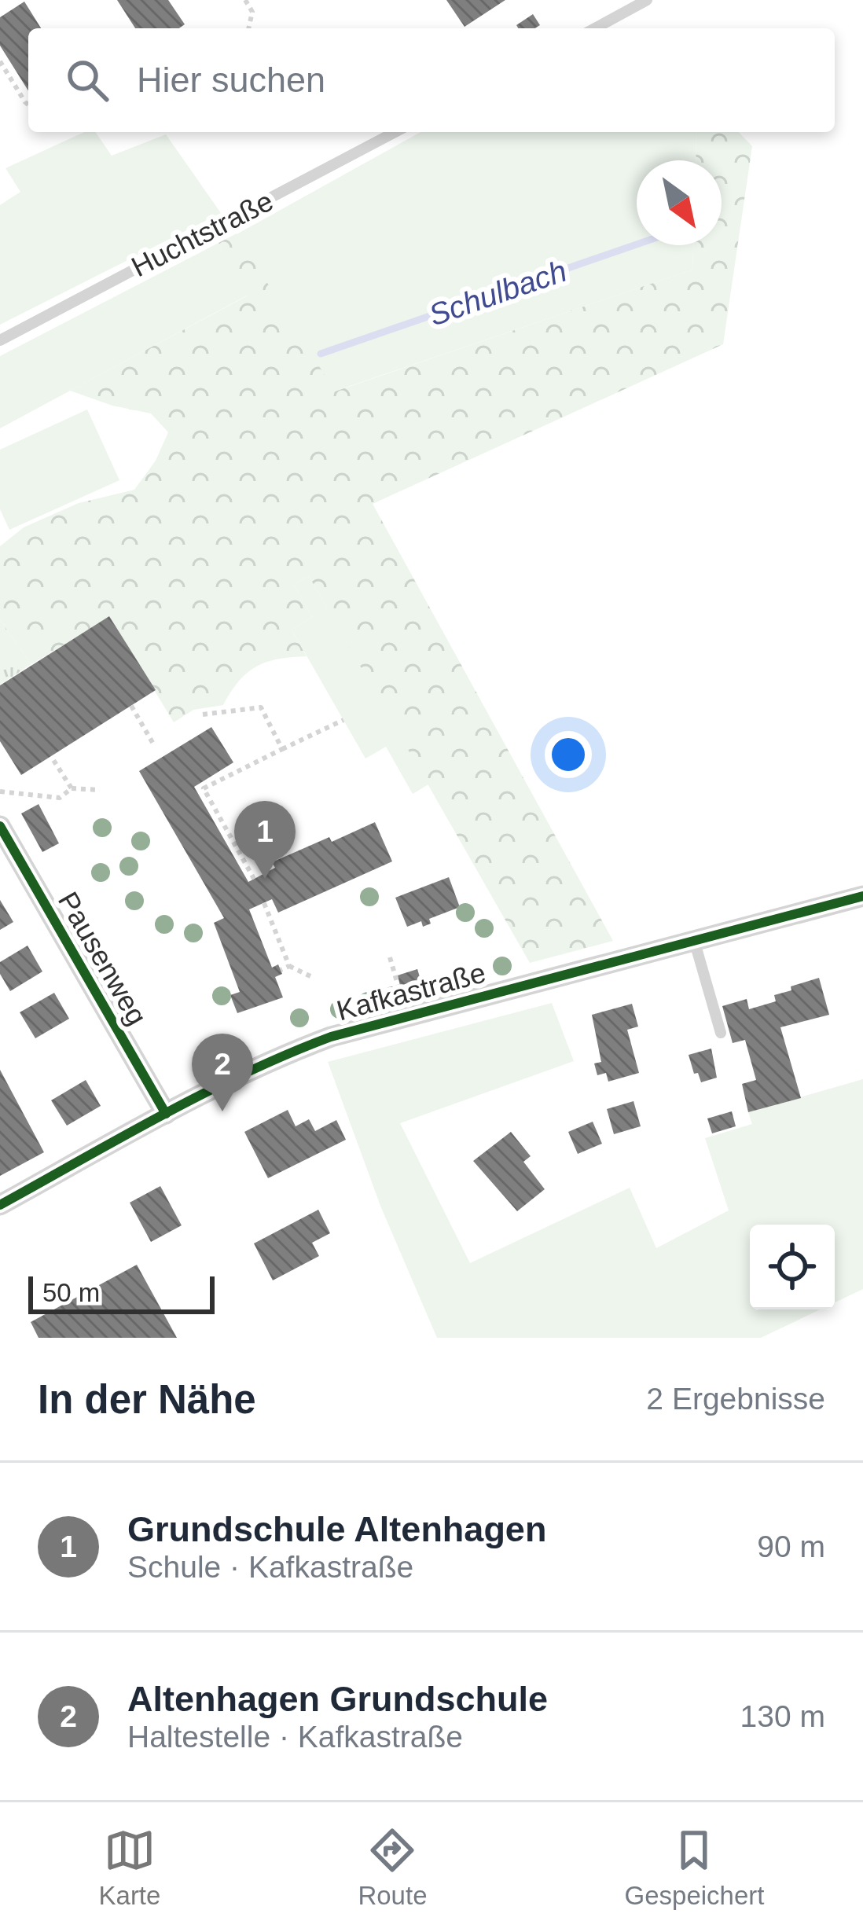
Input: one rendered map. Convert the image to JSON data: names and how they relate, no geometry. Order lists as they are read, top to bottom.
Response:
{
  "streets": {
    "street": ["Pausenweg", "Kafkastraße"],
    "lane": ["Huchtstraße"]
  },
  "crossings": [
    ["Pausenweg", "Kafkastraße"]
  ],
  "water": ["Schulbach"],
  "scale_bar": "50 m",
  "north": "bottom right",
  "page": {
    "search": "Hier suchen",
    "pins": ["1", "2"],
    "scale": "50 m",
    "heading": ["In der Nähe", "2 Ergebnisse"],
    "list": [
      {
        "mark": "1",
        "name": "Grundschule Altenhagen",
        "note": "Schule · Kafkastraße",
        "value": "90 m"
      },
      {
        "mark": "2",
        "name": "Altenhagen Grundschule",
        "note": "Haltestelle · Kafkastraße",
        "value": "130 m"
      }
    ],
    "nav": ["Karte", "Route", "Gespeichert"]
  }
}
